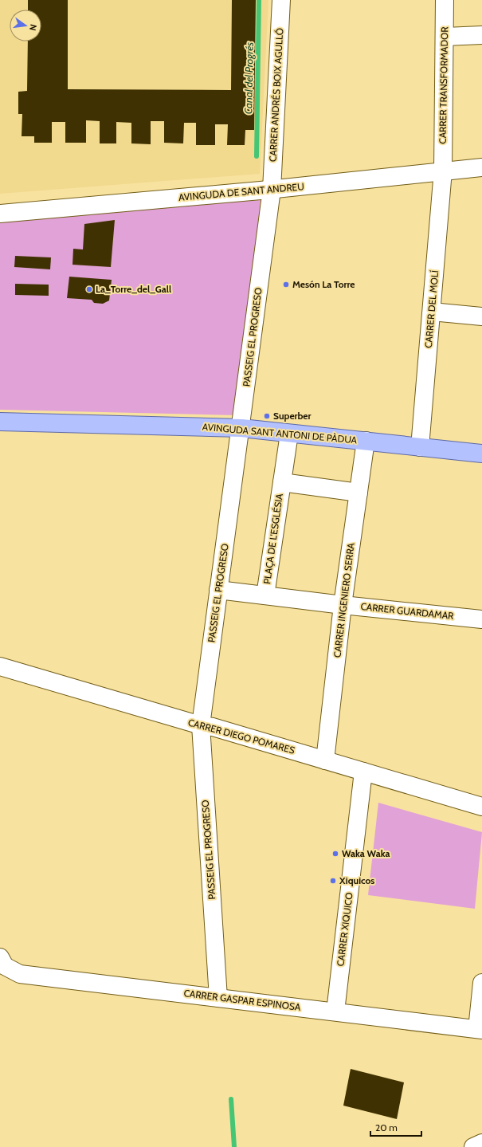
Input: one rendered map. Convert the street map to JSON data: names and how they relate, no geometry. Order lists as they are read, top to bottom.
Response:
{
  "streets": {
    "main road": ["AVINGUDA SANT ANTONI DE PÀDUA"],
    "street": [
      "CARRER TRANSFORMADOR",
      "CARRER ANDRÉS BOIX AGULLÓ",
      "AVINGUDA DE SANT ANDREU",
      "CARRER DEL MOLÍ",
      "PASSEIG EL PROGRESO",
      "PLAÇA DE L'ESGLÉSIA",
      "CARRER INGENIERO SERRA",
      "CARRER GUARDAMAR",
      "CARRER DIEGO POMARES",
      "CARRER XIQUICO",
      "CARRER GASPAR ESPINOSA"
    ]
  },
  "crossings": [
    ["CARRER TRANSFORMADOR", "AVINGUDA DE SANT ANDREU"],
    ["CARRER TRANSFORMADOR", "CARRER DEL MOLÍ"],
    ["CARRER ANDRÉS BOIX AGULLÓ", "AVINGUDA DE SANT ANDREU"],
    ["CARRER ANDRÉS BOIX AGULLÓ", "PASSEIG EL PROGRESO"],
    ["AVINGUDA DE SANT ANDREU", "CARRER DEL MOLÍ"],
    ["AVINGUDA DE SANT ANDREU", "PASSEIG EL PROGRESO"],
    ["CARRER DEL MOLÍ", "AVINGUDA SANT ANTONI DE PÀDUA"],
    ["PASSEIG EL PROGRESO", "AVINGUDA SANT ANTONI DE PÀDUA"],
    ["PASSEIG EL PROGRESO", "CARRER GUARDAMAR"],
    ["PASSEIG EL PROGRESO", "CARRER DIEGO POMARES"],
    ["PASSEIG EL PROGRESO", "CARRER GASPAR ESPINOSA"],
    ["AVINGUDA SANT ANTONI DE PÀDUA", "PLAÇA DE L'ESGLÉSIA"],
    ["AVINGUDA SANT ANTONI DE PÀDUA", "CARRER INGENIERO SERRA"],
    ["PLAÇA DE L'ESGLÉSIA", "CARRER INGENIERO SERRA"],
    ["PLAÇA DE L'ESGLÉSIA", "CARRER GUARDAMAR"],
    ["CARRER INGENIERO SERRA", "CARRER GUARDAMAR"],
    ["CARRER INGENIERO SERRA", "CARRER DIEGO POMARES"],
    ["CARRER DIEGO POMARES", "CARRER XIQUICO"],
    ["CARRER XIQUICO", "CARRER GASPAR ESPINOSA"]
  ],
  "water": ["Canal del Progrés"],
  "places": [
    "Mesón La Torre",
    "La_Torre_del_Gall",
    "Superber",
    "Waka Waka",
    "Xiquicos"
  ],
  "scale_bar": "20 m",
  "north": "right"
}
